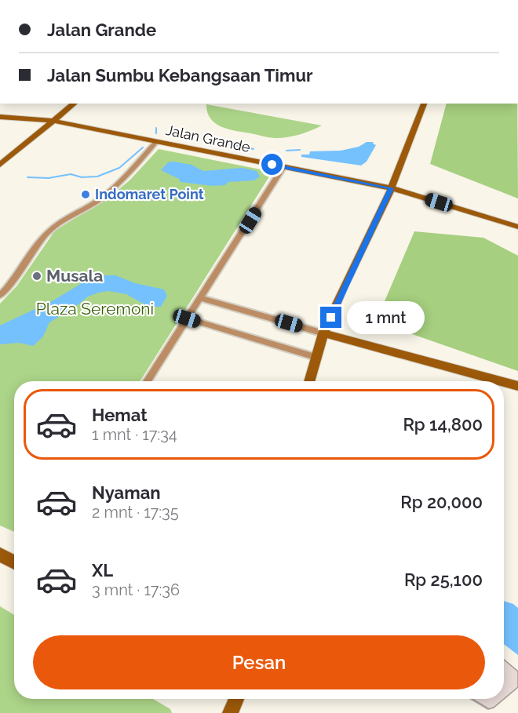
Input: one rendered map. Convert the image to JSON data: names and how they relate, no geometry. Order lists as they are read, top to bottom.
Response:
{
  "streets": {
    "street": ["Jalan Grande"]
  },
  "parks": ["Plaza Seremoni"],
  "places": ["Indomaret Point", "Musala"],
  "page": {
    "banner": ["Jalan Grande", "Jalan Sumbu Kebangsaan Timur"],
    "bubble": "1 mnt",
    "list": [
      {
        "name": "Hemat",
        "note": "1 mnt · 17:34",
        "value": "Rp 14,800"
      },
      {
        "name": "Nyaman",
        "note": "2 mnt · 17:35",
        "value": "Rp 20,000"
      },
      {
        "name": "XL",
        "note": "3 mnt · 17:36",
        "value": "Rp 25,100"
      }
    ],
    "buttons": "Pesan"
  }
}
